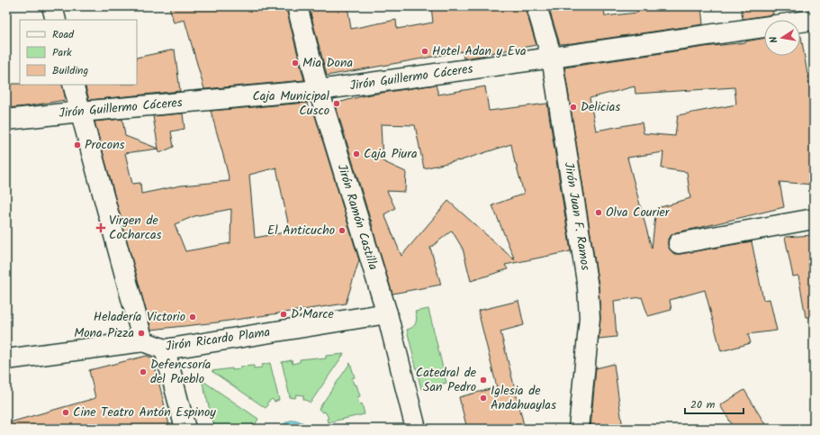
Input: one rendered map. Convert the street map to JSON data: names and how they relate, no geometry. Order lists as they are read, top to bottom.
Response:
{
  "streets": {
    "street": [
      "Jirón Guillermo Cáceres",
      "Jirón Juan F. Ramos",
      "Jirón Ramón Castilla",
      "Jirón Ricardo Plama"
    ]
  },
  "crossings": [
    ["Jirón Guillermo Cáceres", "Jirón Juan F. Ramos"],
    ["Jirón Guillermo Cáceres", "Jirón Ramón Castilla"],
    ["Jirón Ramón Castilla", "Jirón Ricardo Plama"]
  ],
  "places": {
    "other": [
      "Hotel Adan y Eva",
      "Mia Dona",
      "Caja Municipal Cusco",
      "Delicias",
      "Procons",
      "Caja Piura",
      "Olva Courier",
      "El Anticucho",
      "D’Marce",
      "Heladería Victorio",
      "Mona Pizza",
      "Defencsoría del Pueblo",
      "Catedral de San Pedro",
      "Iglesia de Andahuaylas",
      "Cine Teatro Antón Espinoy"
    ],
    "health": ["Virgen de Cocharcas"]
  },
  "legend": ["Road", "Park", "Building"],
  "scale_bar": "20 m",
  "north": "left"
}
